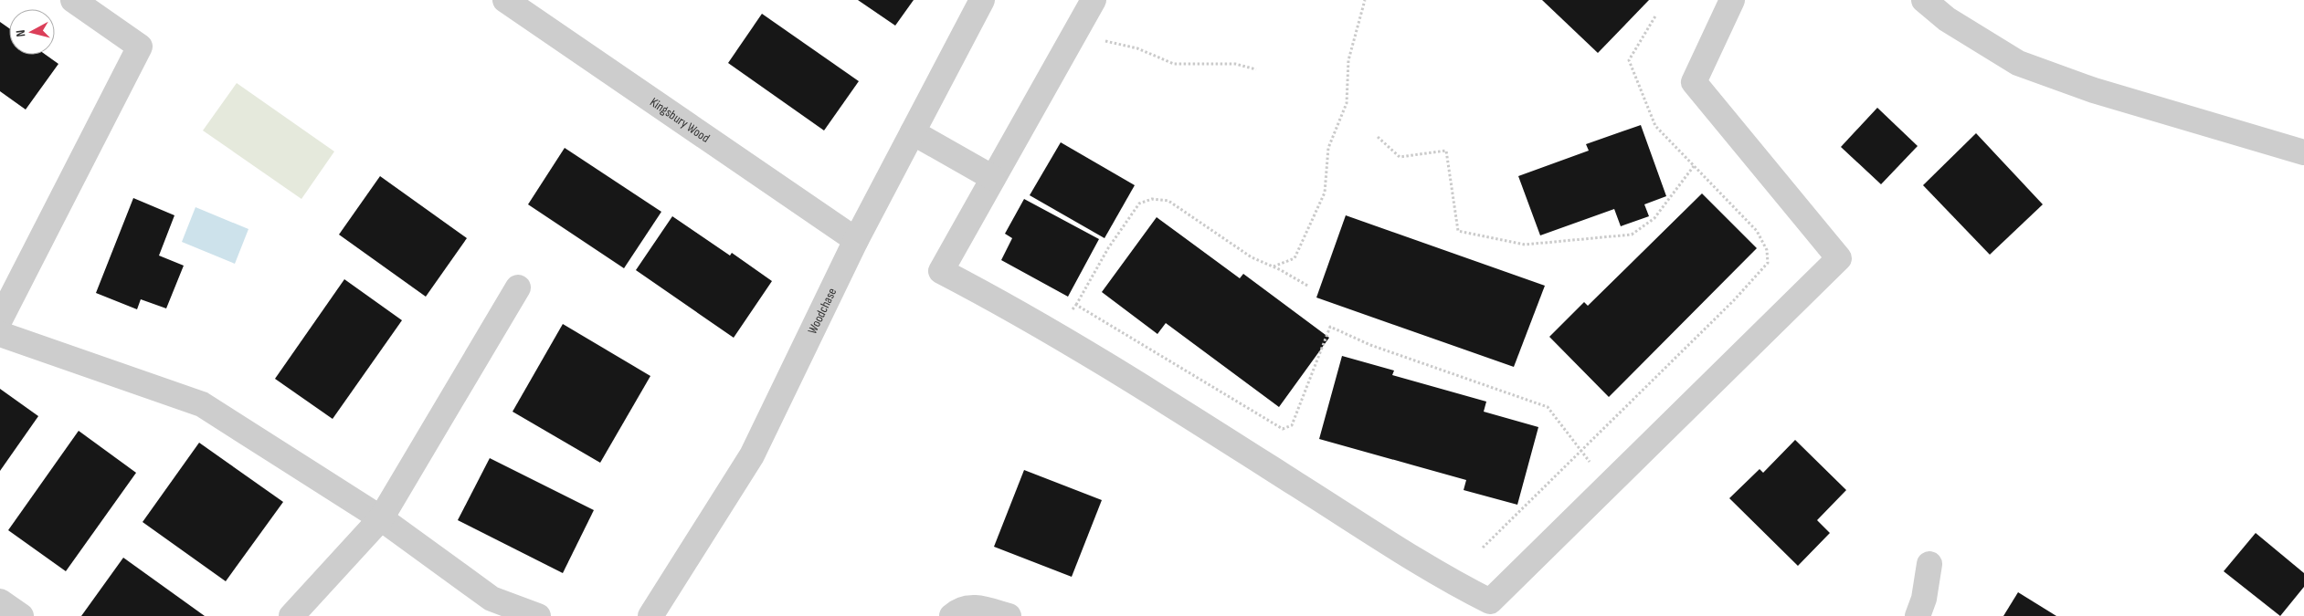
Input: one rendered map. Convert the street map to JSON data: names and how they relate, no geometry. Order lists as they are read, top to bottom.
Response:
{
  "streets": {
    "street": ["Kingsbury Wood", "Woodchase"]
  },
  "crossings": [
    ["Kingsbury Wood", "Woodchase"]
  ],
  "north": "left"
}
